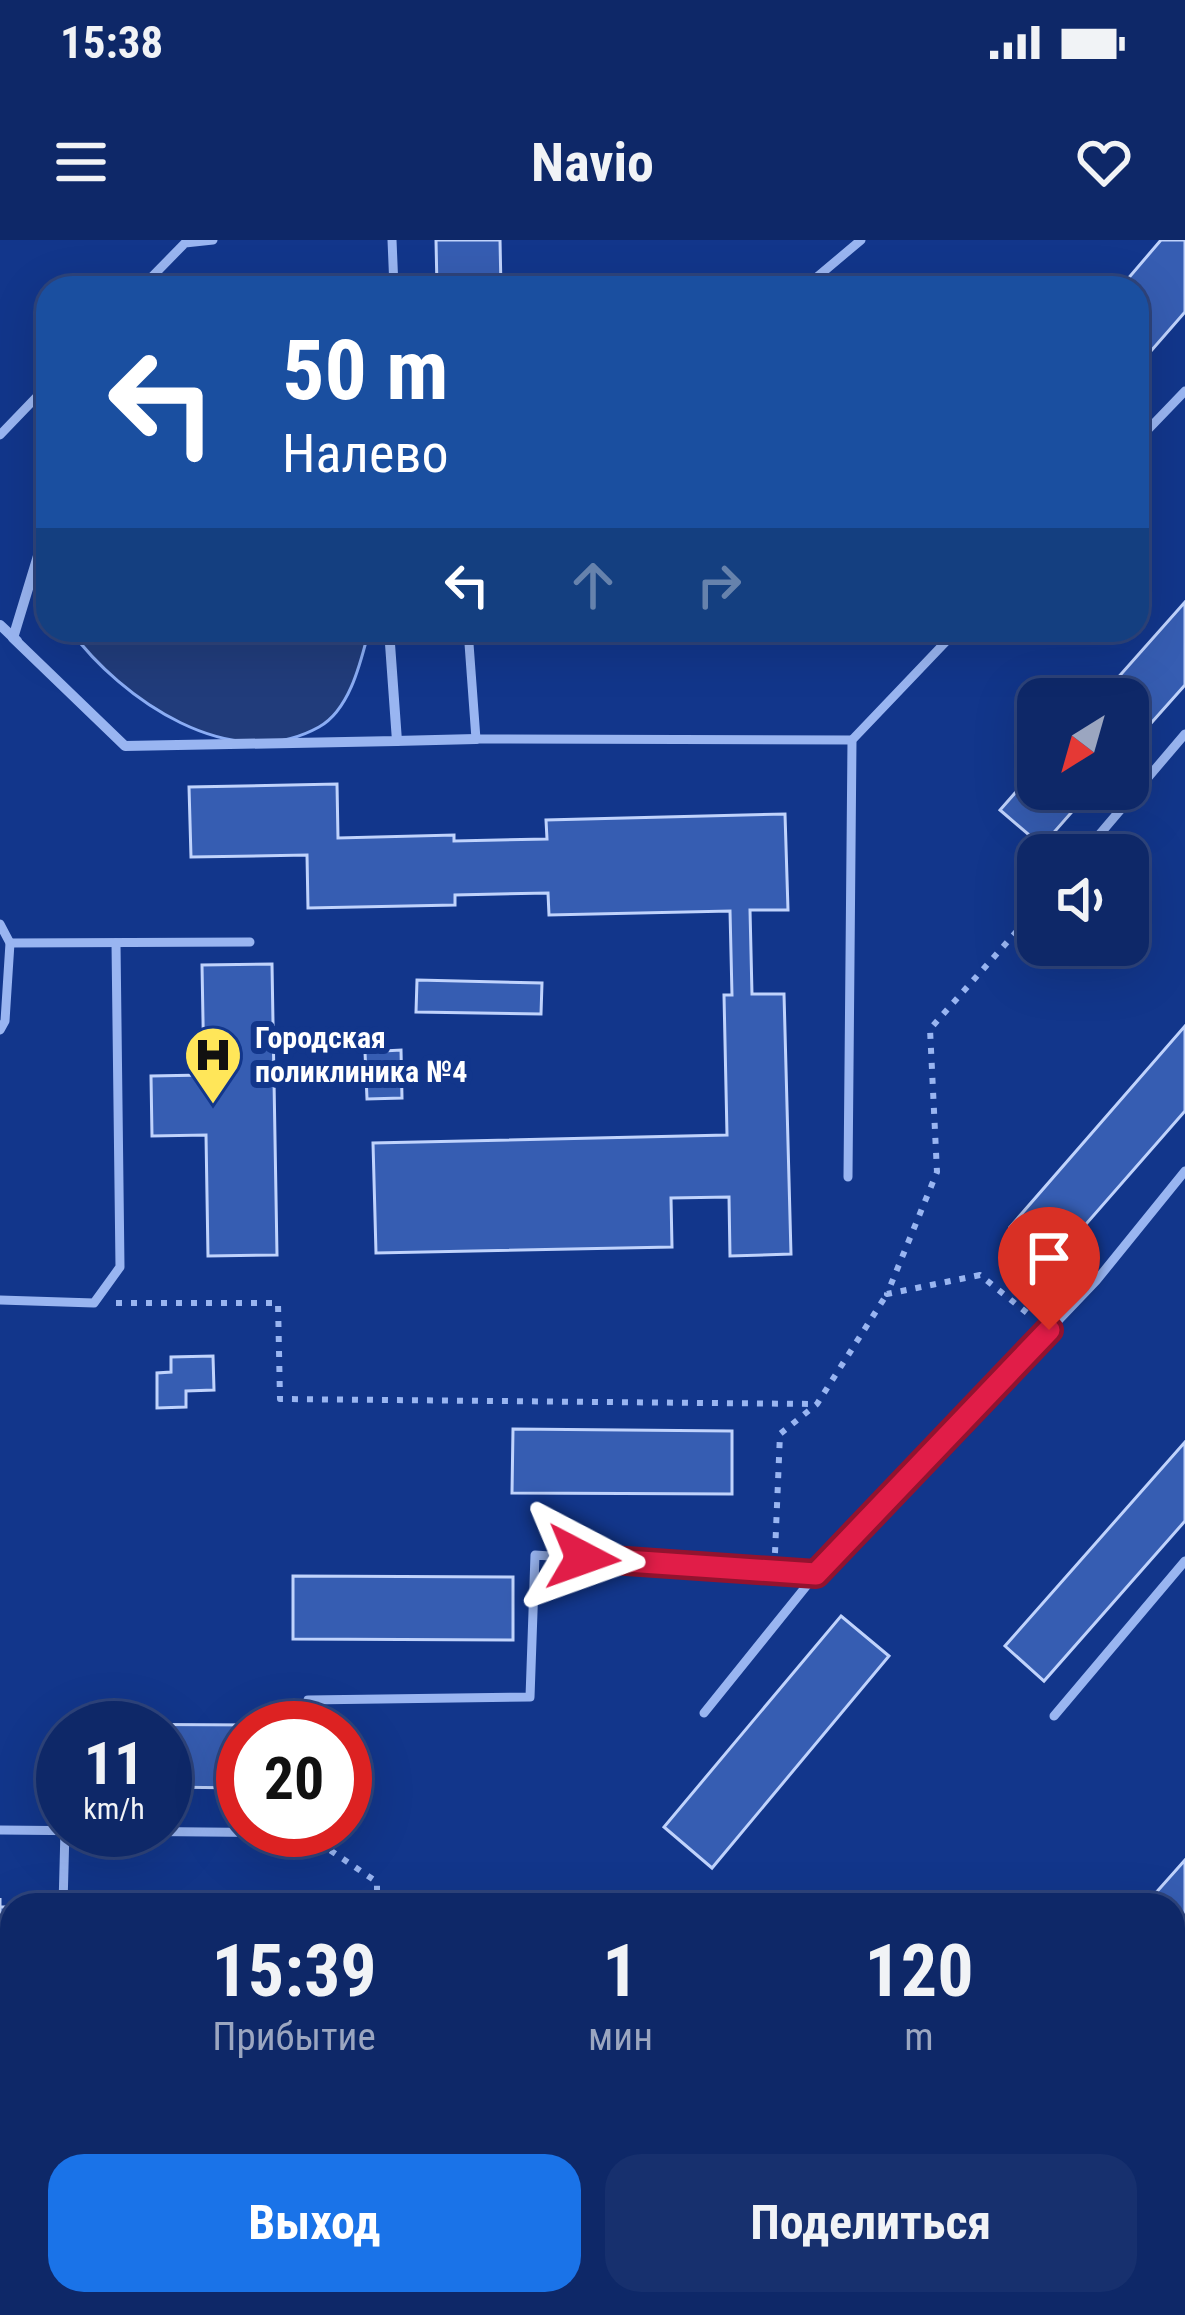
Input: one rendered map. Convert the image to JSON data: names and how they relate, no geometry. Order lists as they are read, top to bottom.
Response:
{
  "places": {
    "hospital": ["Городская поликлиника №4"]
  },
  "north": "bottom left",
  "page": {
    "status": "15:38",
    "header": "Navio",
    "turn": ["50 m", "Налево"],
    "speed": "11 km/h",
    "limit": "20",
    "eta": [
      "15:39",
      "Прибытие",
      "1",
      "мин",
      "120",
      "m"
    ],
    "buttons": ["Выход", "Поделиться"]
  }
}
